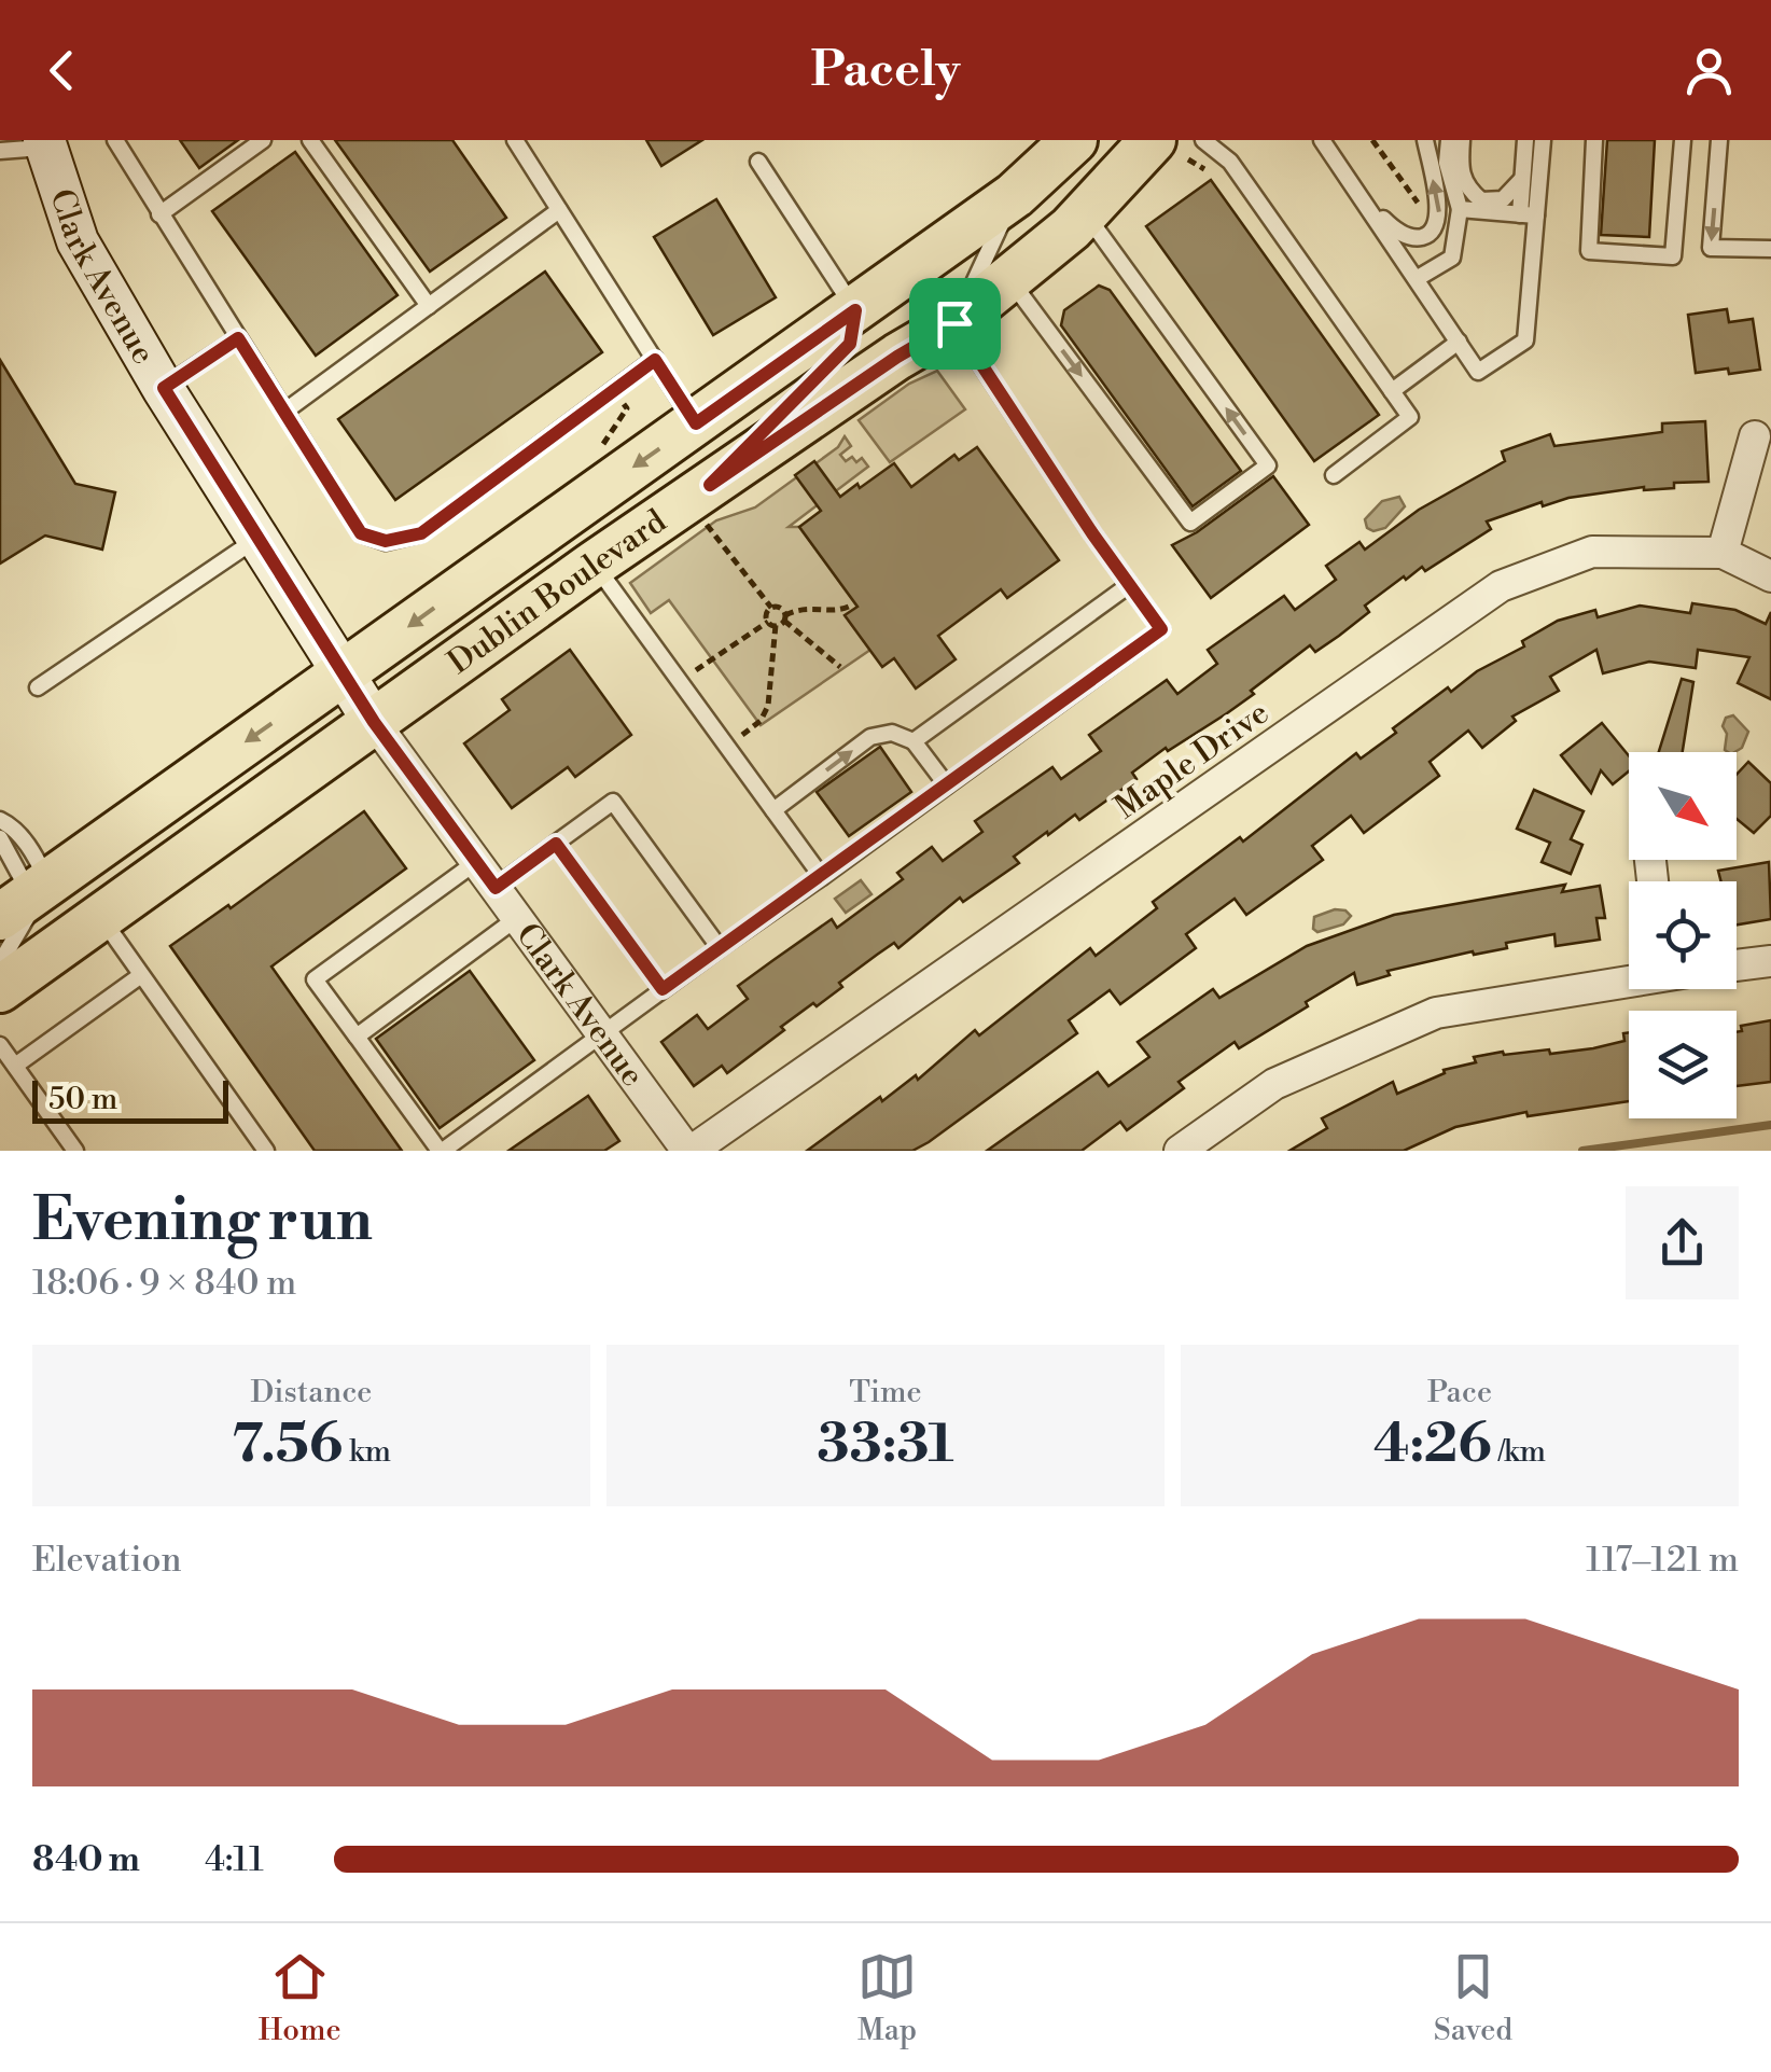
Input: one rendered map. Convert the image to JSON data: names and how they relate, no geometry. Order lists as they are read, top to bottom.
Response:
{
  "streets": {
    "main road": ["Dublin Boulevard"],
    "street": ["Clark Avenue", "Maple Drive"]
  },
  "crossings": [
    ["Clark Avenue", "Dublin Boulevard"],
    ["Clark Avenue", "Maple Drive"]
  ],
  "scale_bar": "50 m",
  "north": "bottom right",
  "page": {
    "header": "Pacely",
    "scale": "50 m",
    "heading": ["Evening run", "18:06 · 9 × 840 m"],
    "stats": [
      ["Distance", "7.56 km"],
      ["Time", "33:31"],
      ["Pace", "4:26 /km"]
    ],
    "chart": ["Elevation", "117–121 m"],
    "list": [
      {
        "name": "840 m",
        "note": "4:11"
      }
    ],
    "tabs": ["Home", "Map", "Saved"]
  }
}
